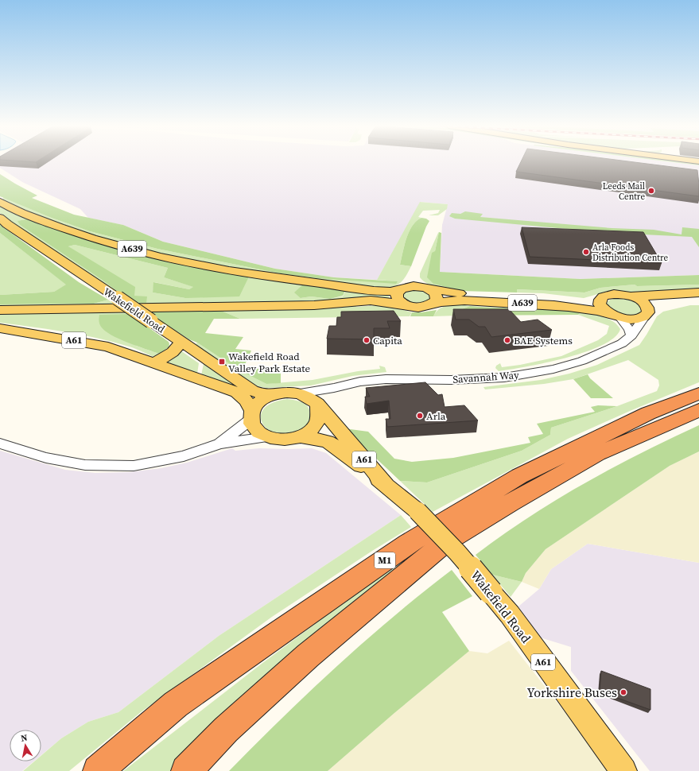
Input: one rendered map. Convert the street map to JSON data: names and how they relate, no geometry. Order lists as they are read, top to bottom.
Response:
{
  "streets": {
    "highway": ["M1"],
    "main road": ["A639", "Wakefield Road", "A61"],
    "street": ["Savannah Way"]
  },
  "crossings": [
    ["Wakefield Road", "A61"],
    ["Wakefield Road", "Savannah Way"],
    ["A61", "Savannah Way"]
  ],
  "places": {
    "other": [
      "Leeds Mail Centre",
      "Arla Foods Distribution Centre",
      "Capita",
      "BAE Systems",
      "Arla",
      "Yorkshire Buses"
    ],
    "transit": ["Wakefield Road Valley Park Estate"]
  },
  "north": "top"
}
